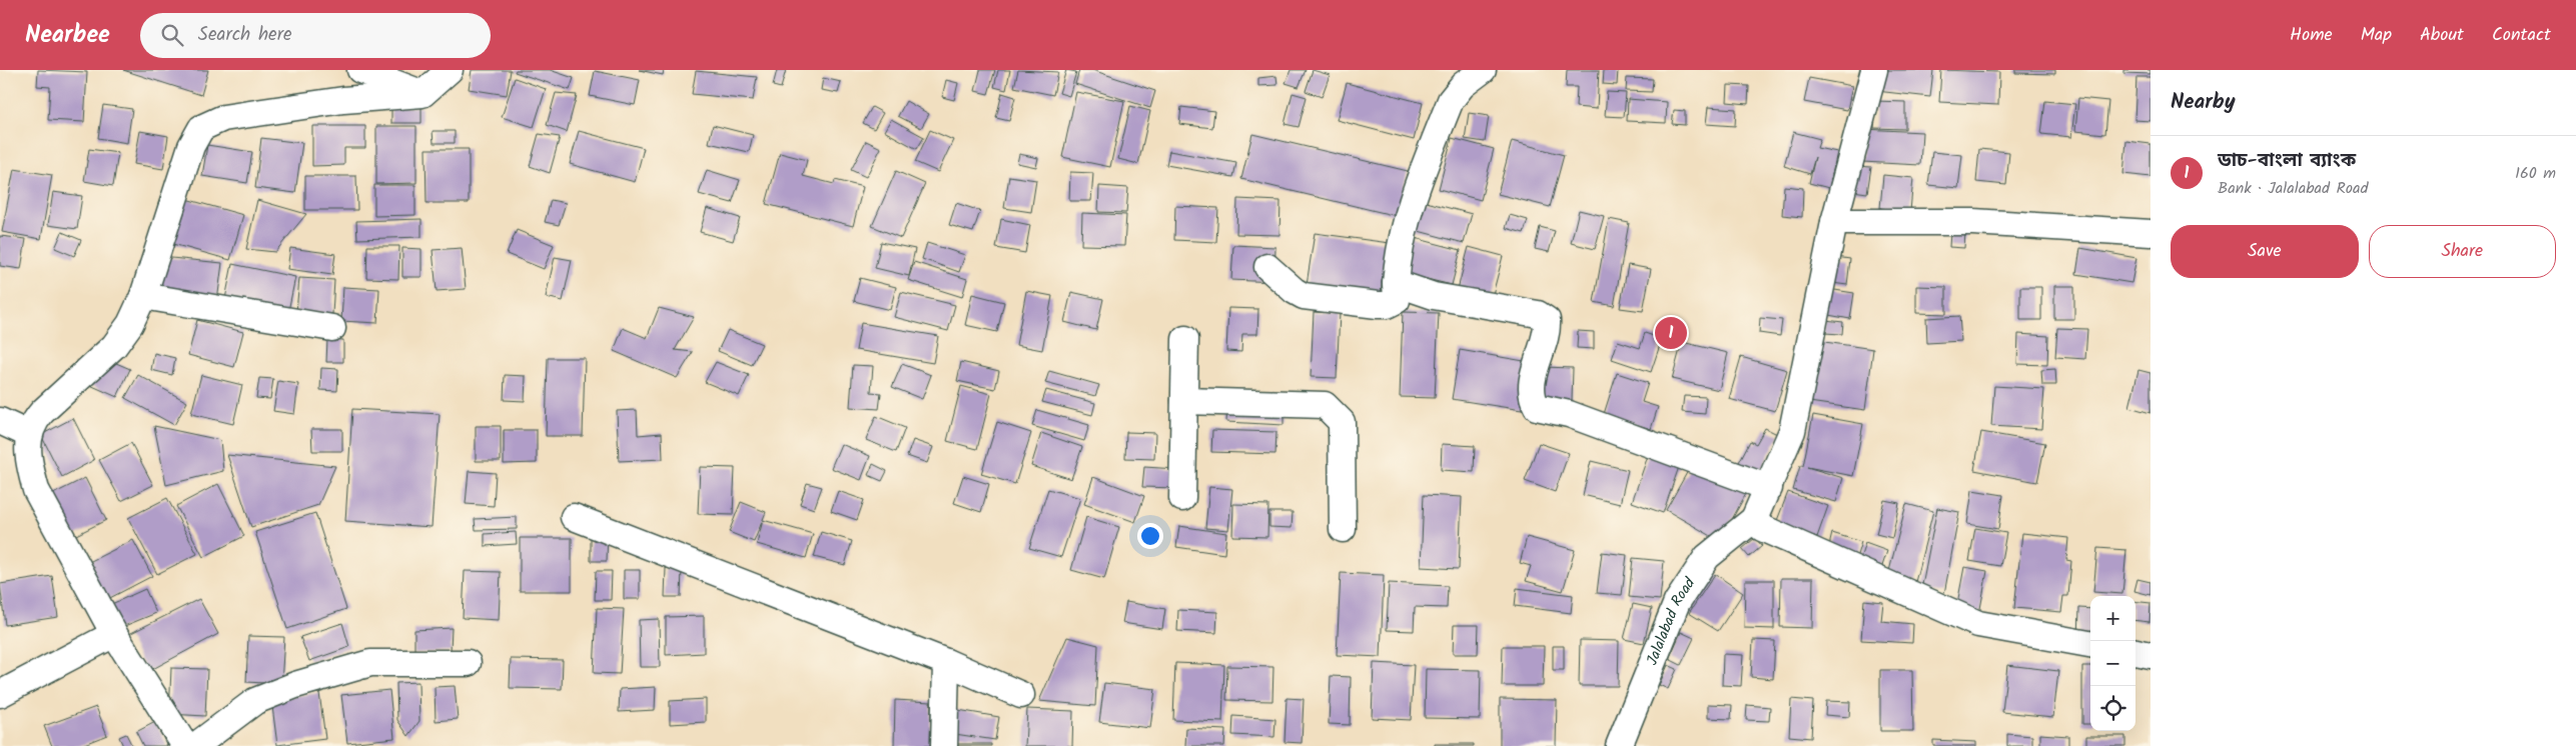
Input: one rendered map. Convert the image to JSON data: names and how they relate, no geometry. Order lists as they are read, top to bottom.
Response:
{
  "streets": {
    "street": ["Jalalabad Road"]
  },
  "page": {
    "header": "Nearbee",
    "search": "Search here",
    "nav": [
      "Home",
      "Map",
      "About",
      "Contact"
    ],
    "heading": "Nearby",
    "list": [
      {
        "mark": "1",
        "name": "ডাচ-বাংলা ব্যাংক",
        "note": "Bank · Jalalabad Road",
        "value": "160 m"
      }
    ],
    "buttons": ["Save", "Share"],
    "pins": "1",
    "map_buttons": ["+", "−"]
  }
}
